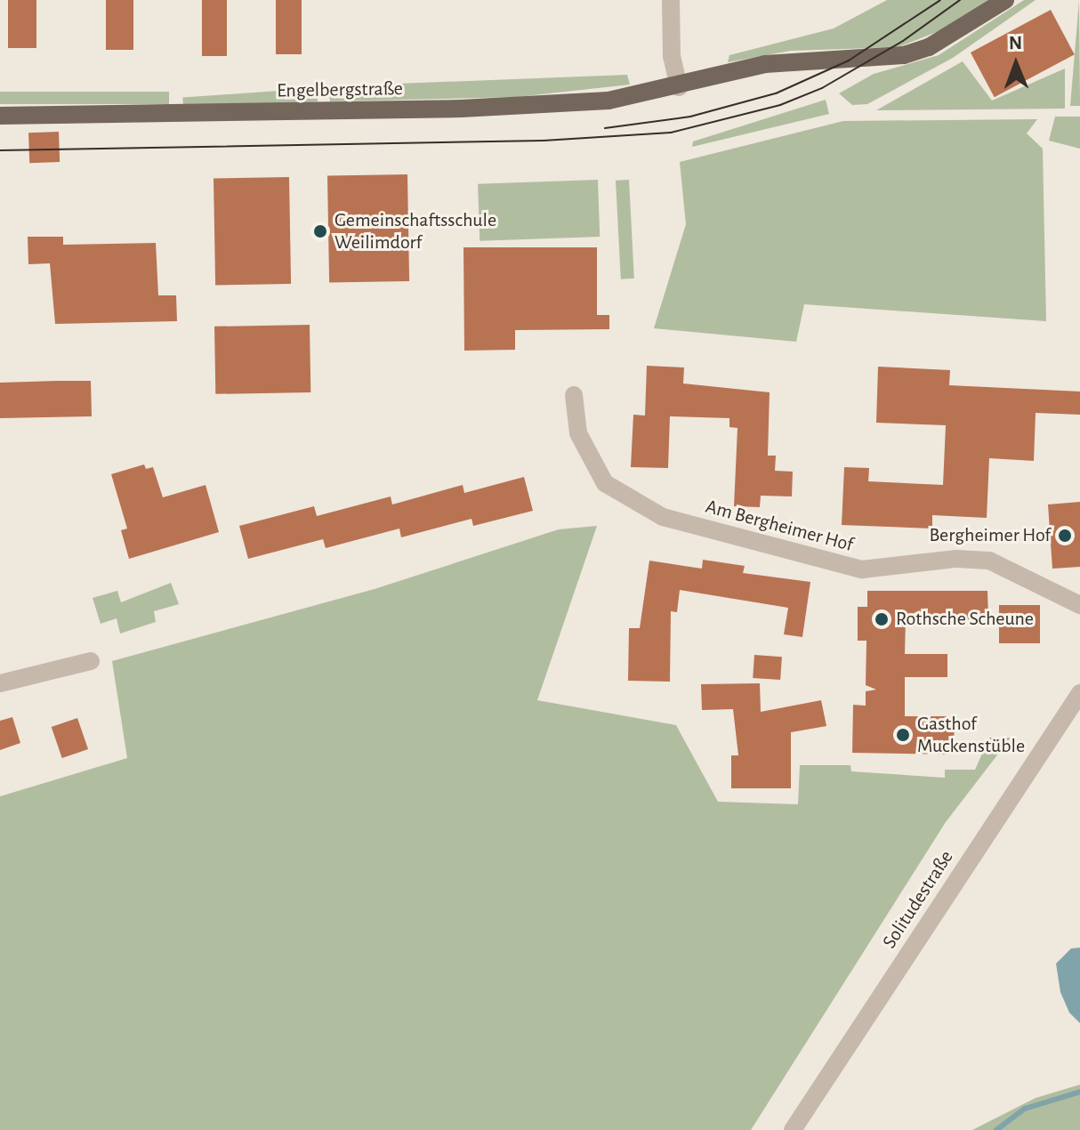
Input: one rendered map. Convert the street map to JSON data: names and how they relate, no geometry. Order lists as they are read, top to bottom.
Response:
{
  "streets": {
    "main road": ["Engelbergstraße"],
    "street": ["Am Bergheimer Hof", "Solitudestraße"]
  },
  "places": [
    "Gemeinschaftsschule Weilimdorf",
    "Bergheimer Hof",
    "Rothsche Scheune",
    "Gasthof Muckenstüble"
  ],
  "north": "top"
}
